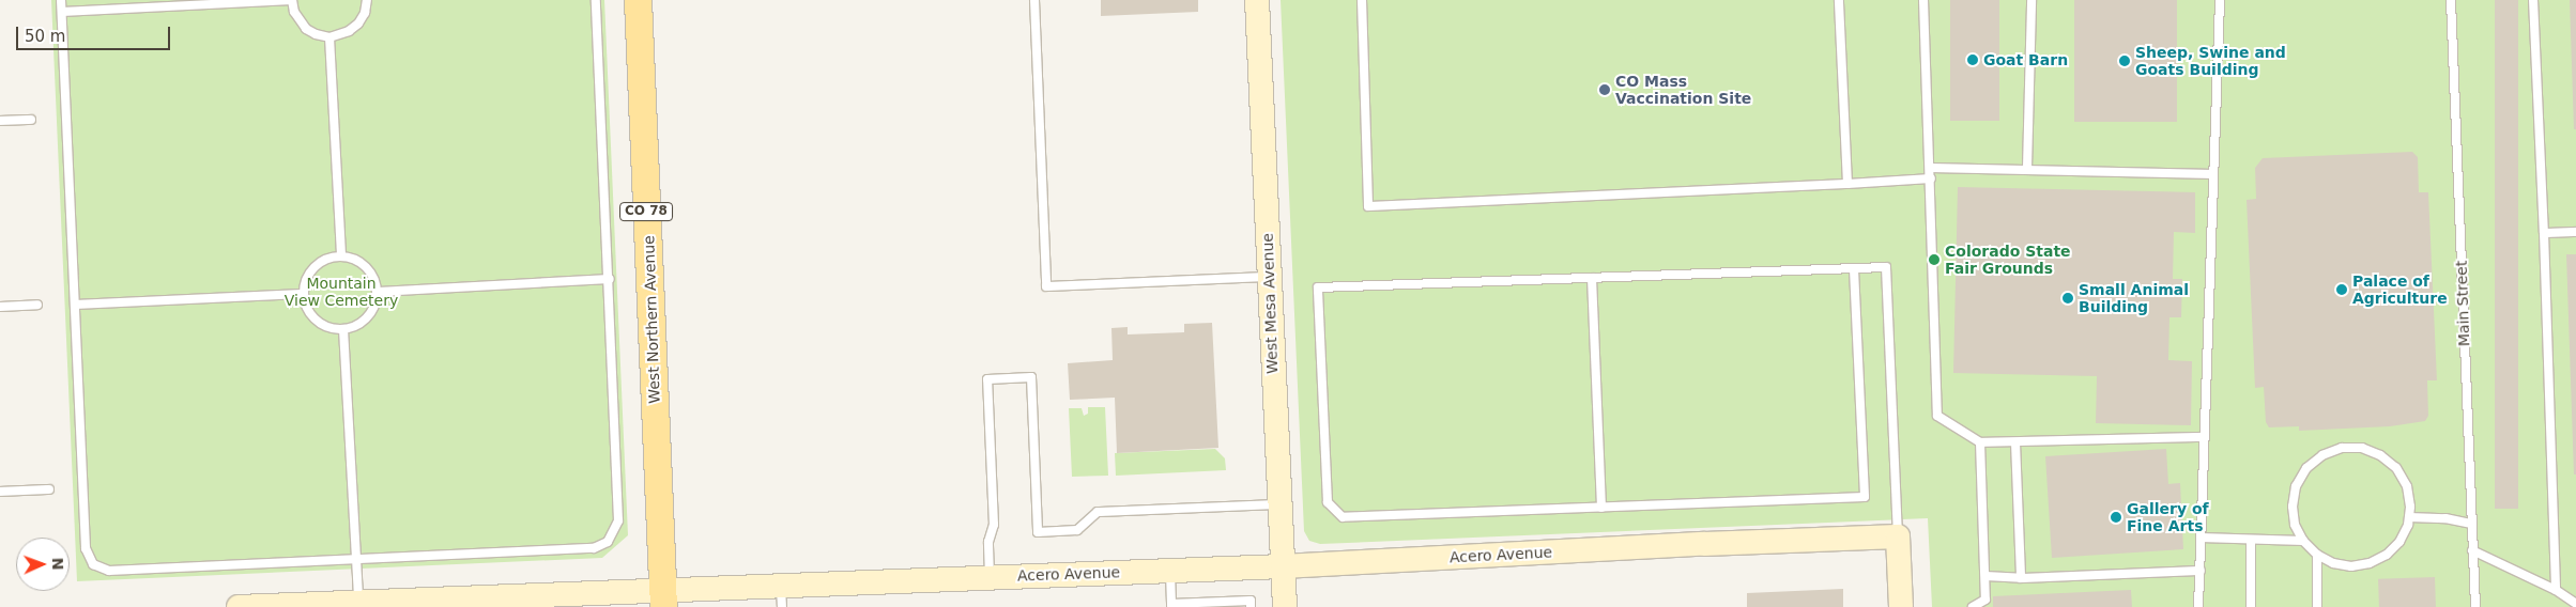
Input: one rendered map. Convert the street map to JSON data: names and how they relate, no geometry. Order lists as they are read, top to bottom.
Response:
{
  "streets": {
    "main road": ["CO 78", "West Northern Avenue"],
    "street": ["West Mesa Avenue", "Acero Avenue"],
    "lane": ["Main Street"]
  },
  "crossings": [
    ["West Mesa Avenue", "Acero Avenue"],
    ["West Northern Avenue", "Acero Avenue"]
  ],
  "parks": ["Mountain View Cemetery"],
  "places": [
    "Goat Barn",
    "Sheep, Swine and Goats Building",
    "CO Mass Vaccination Site",
    "Colorado State Fair Grounds",
    "Palace of Agriculture",
    "Small Animal Building",
    "Gallery of Fine Arts"
  ],
  "scale_bar": "50 m",
  "north": "right"
}
